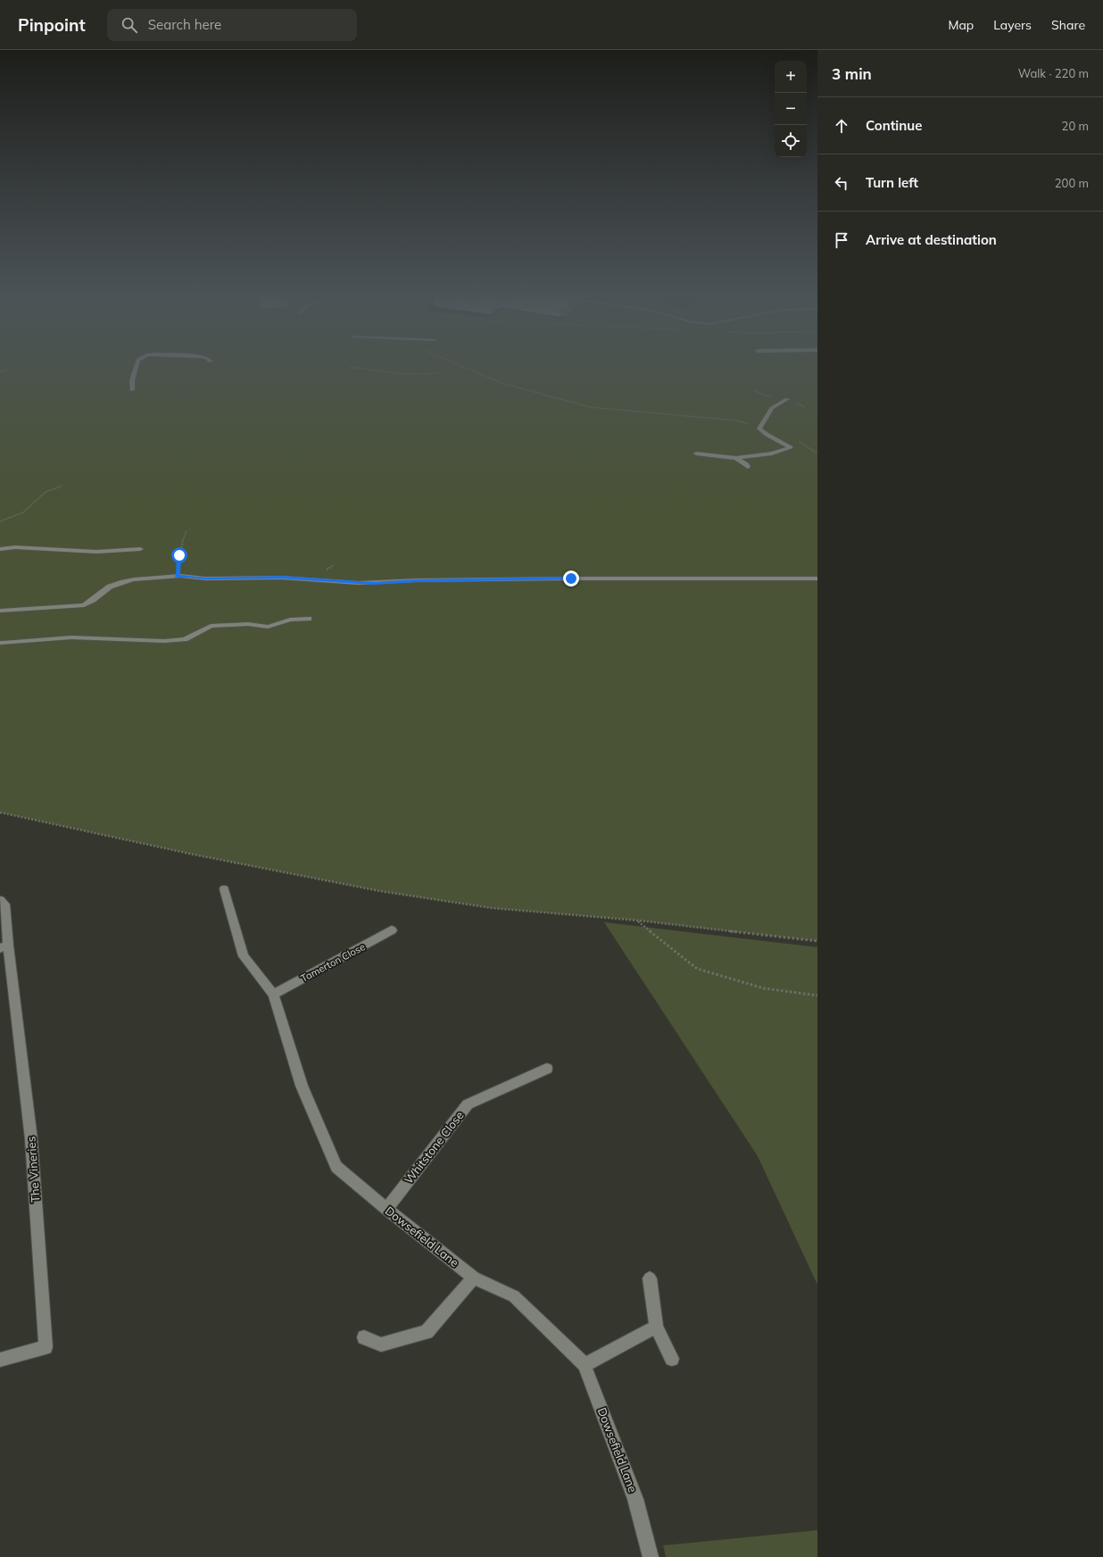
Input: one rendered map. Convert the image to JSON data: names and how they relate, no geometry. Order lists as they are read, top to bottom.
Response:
{
  "streets": {
    "street": [
      "Tamerton Close",
      "Whitstone Close",
      "The Vineries",
      "Dowsefield Lane"
    ]
  },
  "crossings": [
    ["Tamerton Close", "Dowsefield Lane"],
    ["Whitstone Close", "Dowsefield Lane"]
  ],
  "page": {
    "header": "Pinpoint",
    "search": "Search here",
    "nav": ["Map", "Layers", "Share"],
    "heading": ["3 min", "Walk · 220 m"],
    "map_buttons": ["+", "−"],
    "list": [
      ["Continue", "20 m"],
      ["Turn left", "200 m"],
      "Arrive at destination"
    ]
  }
}
